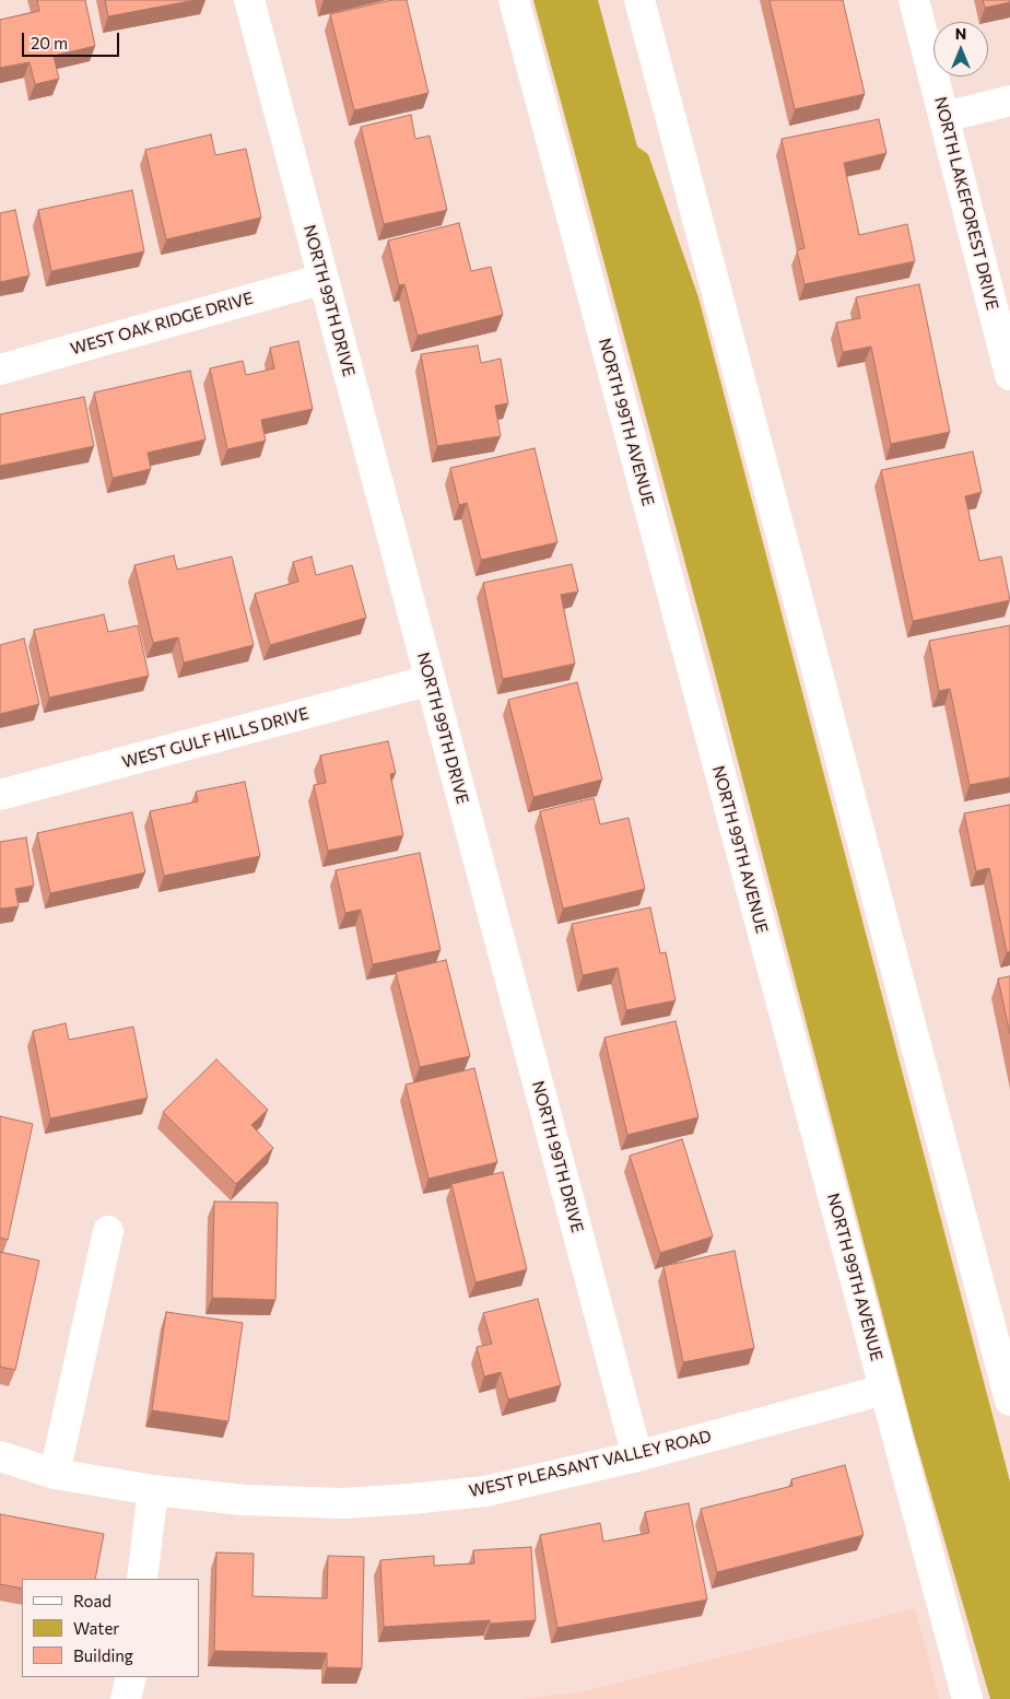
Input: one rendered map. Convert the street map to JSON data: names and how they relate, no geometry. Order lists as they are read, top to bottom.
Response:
{
  "streets": {
    "street": [
      "NORTH LAKEFOREST DRIVE",
      "NORTH 99TH DRIVE",
      "WEST OAK RIDGE DRIVE",
      "NORTH 99TH AVENUE",
      "WEST GULF HILLS DRIVE",
      "WEST PLEASANT VALLEY ROAD"
    ]
  },
  "crossings": [
    ["NORTH 99TH DRIVE", "WEST OAK RIDGE DRIVE"],
    ["NORTH 99TH DRIVE", "WEST GULF HILLS DRIVE"],
    ["NORTH 99TH DRIVE", "WEST PLEASANT VALLEY ROAD"],
    ["NORTH 99TH AVENUE", "WEST PLEASANT VALLEY ROAD"]
  ],
  "legend": ["Road", "Water", "Building"],
  "scale_bar": "20 m",
  "north": "top"
}
